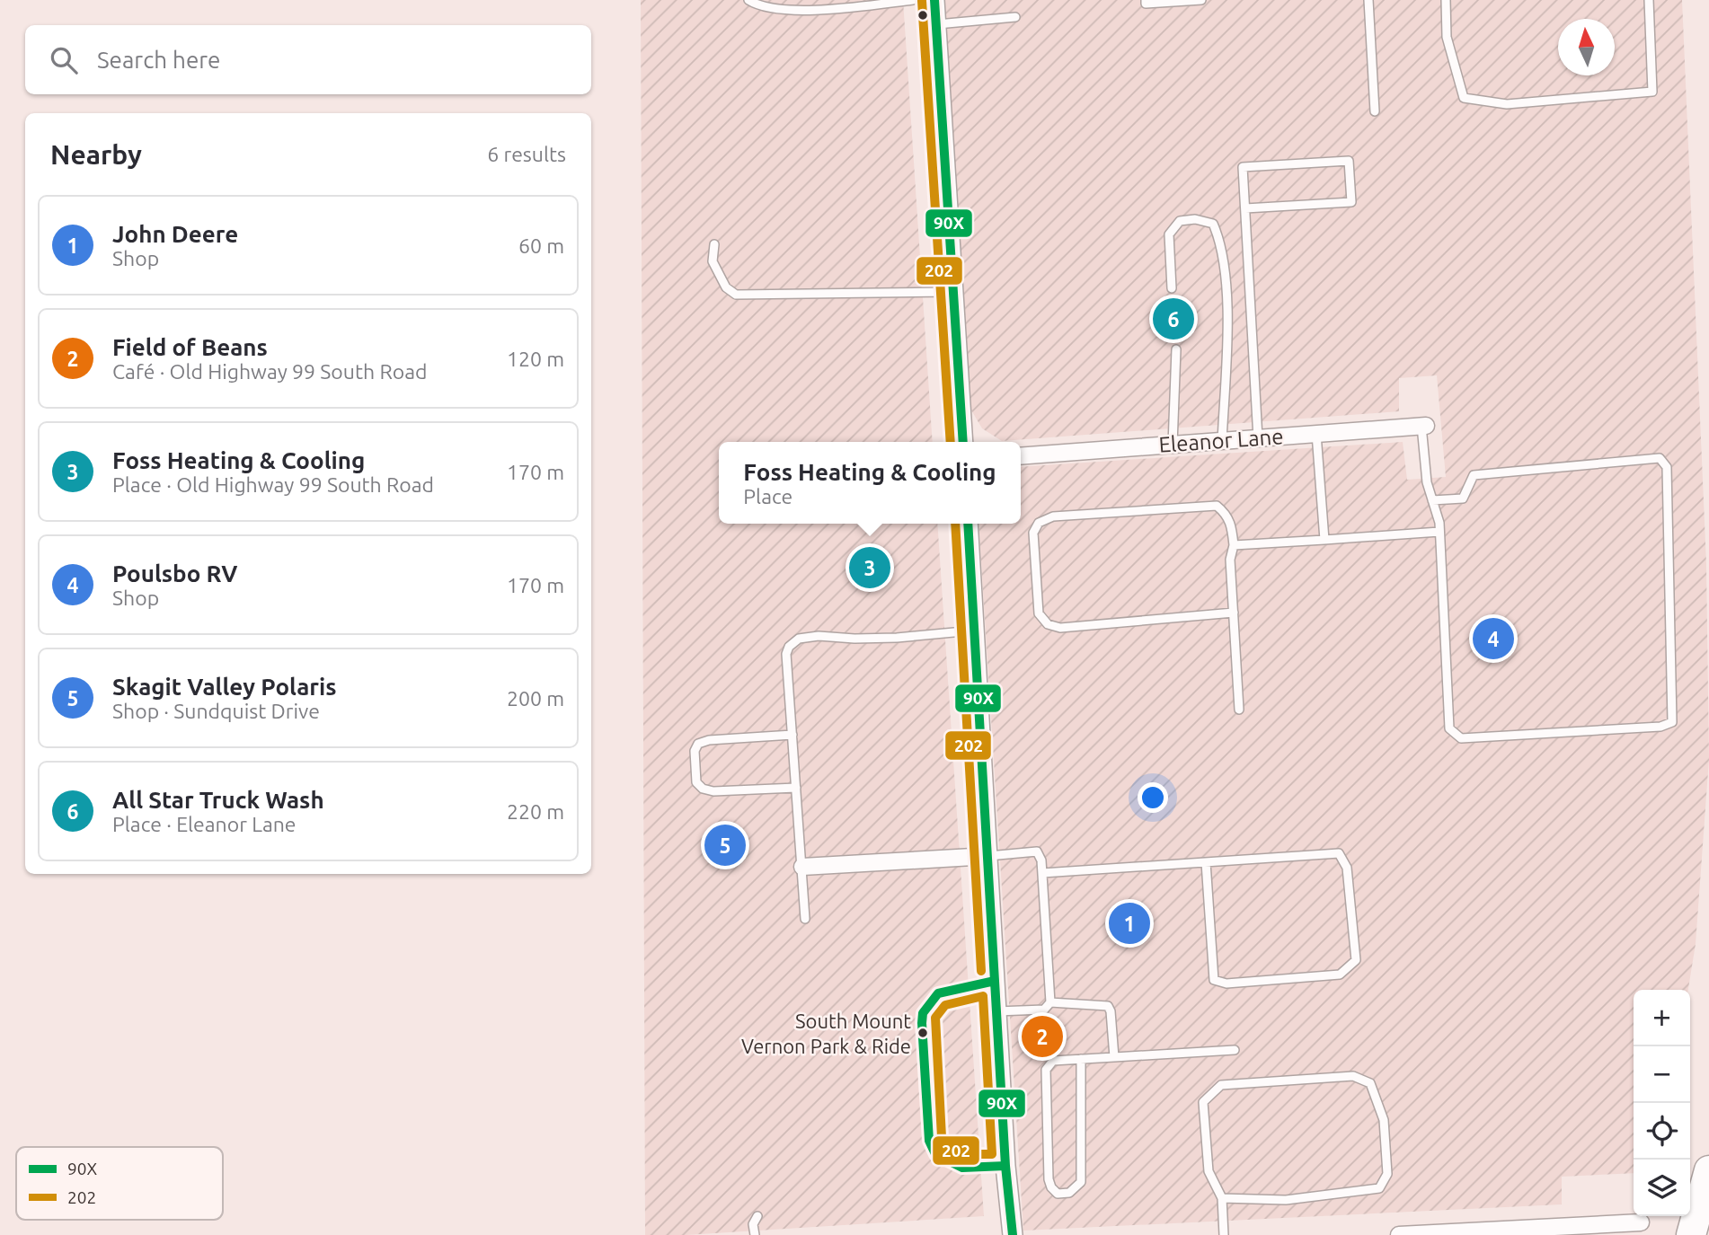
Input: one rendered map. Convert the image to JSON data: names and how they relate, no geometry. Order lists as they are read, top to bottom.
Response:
{
  "streets": {
    "street": ["Eleanor Lane"]
  },
  "places": ["South Mount Vernon Park & Ride"],
  "lines": ["transit line 90X", "transit line 202"],
  "legend": ["90X", "202"],
  "north": "top",
  "page": {
    "search": "Search here",
    "heading": ["Nearby", "6 results"],
    "list": [
      {
        "mark": "1",
        "name": "John Deere",
        "note": "Shop",
        "value": "60 m"
      },
      {
        "mark": "2",
        "name": "Field of Beans",
        "note": "Café · Old Highway 99 South Road",
        "value": "120 m"
      },
      {
        "mark": "3",
        "name": "Foss Heating & Cooling",
        "note": "Place · Old Highway 99 South Road",
        "value": "170 m"
      },
      {
        "mark": "4",
        "name": "Poulsbo RV",
        "note": "Shop",
        "value": "170 m"
      },
      {
        "mark": "5",
        "name": "Skagit Valley Polaris",
        "note": "Shop · Sundquist Drive",
        "value": "200 m"
      },
      {
        "mark": "6",
        "name": "All Star Truck Wash",
        "note": "Place · Eleanor Lane",
        "value": "220 m"
      }
    ],
    "pins": [
      "6",
      "3",
      "4",
      "5",
      "1",
      "2"
    ],
    "popup": ["Foss Heating & Cooling", "Place"],
    "map_buttons": ["+", "−"]
  }
}
